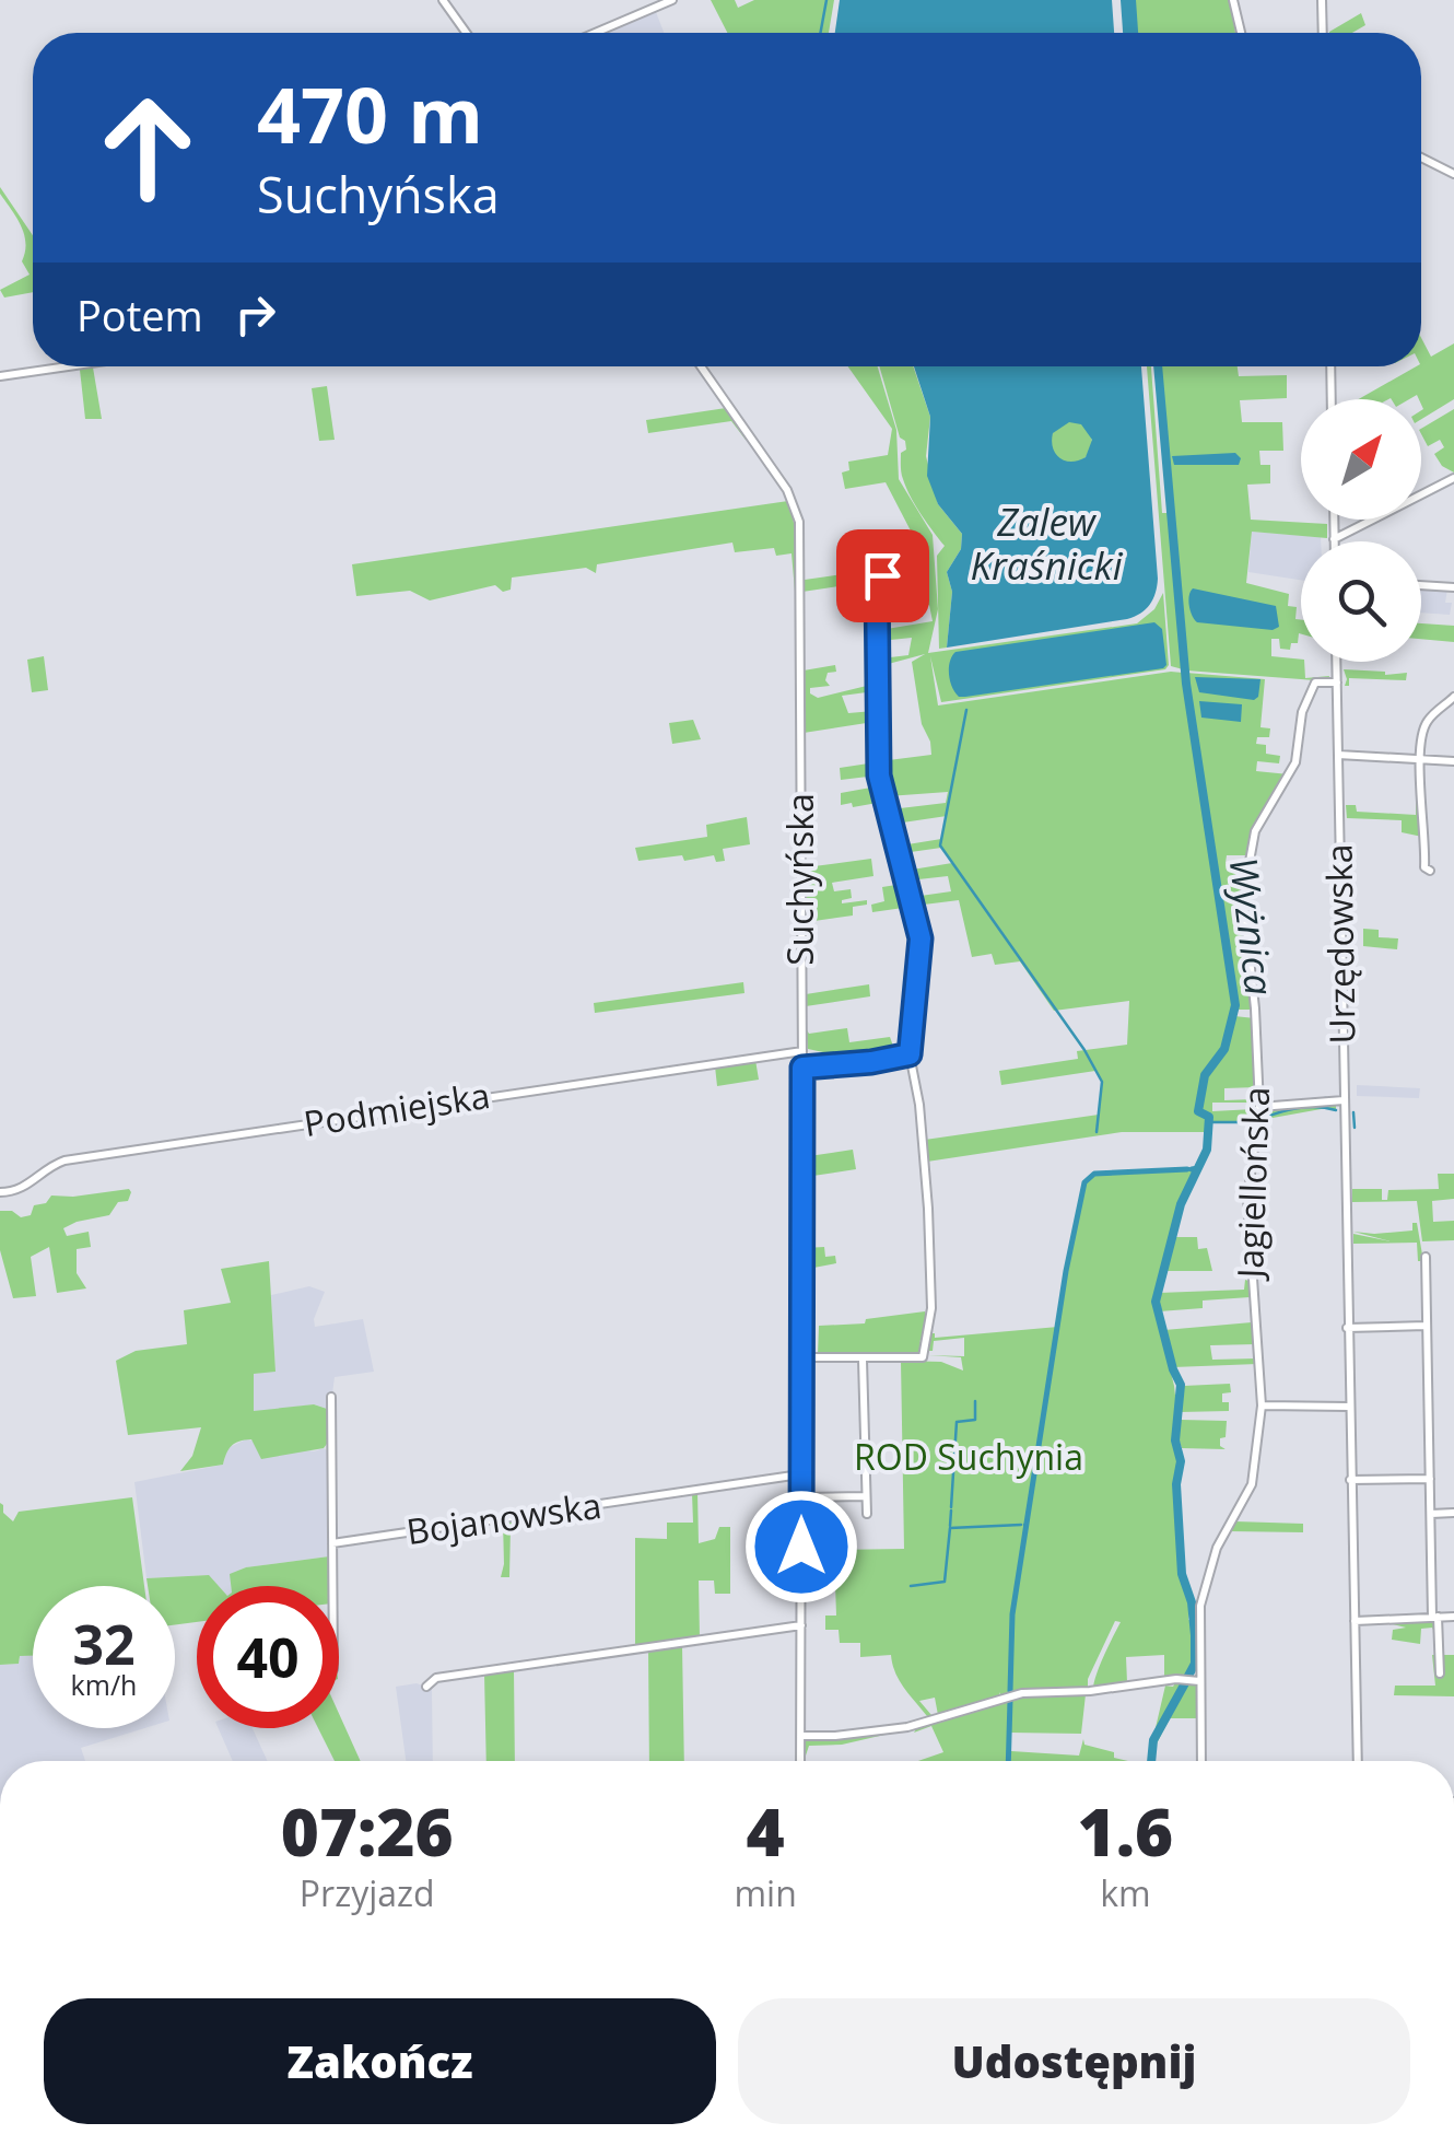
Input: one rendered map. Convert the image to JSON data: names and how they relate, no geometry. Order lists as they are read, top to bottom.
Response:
{
  "streets": {
    "street": [
      "Suchyńska",
      "Urzędowska",
      "Podmiejska",
      "Jagiellońska",
      "Bojanowska"
    ]
  },
  "crossings": [
    ["Suchyńska", "Podmiejska"],
    ["Urzędowska", "Jagiellońska"]
  ],
  "water": ["Zalew Kraśnicki", "Wyżnica"],
  "parks": ["ROD Suchynia"],
  "north": "top right",
  "page": {
    "turn": ["470 m", "Suchyńska"],
    "then": "Potem",
    "speed": "32 km/h",
    "limit": "40",
    "eta": [
      "07:26",
      "Przyjazd",
      "4",
      "min",
      "1.6",
      "km"
    ],
    "buttons": ["Zakończ", "Udostępnij"]
  }
}
